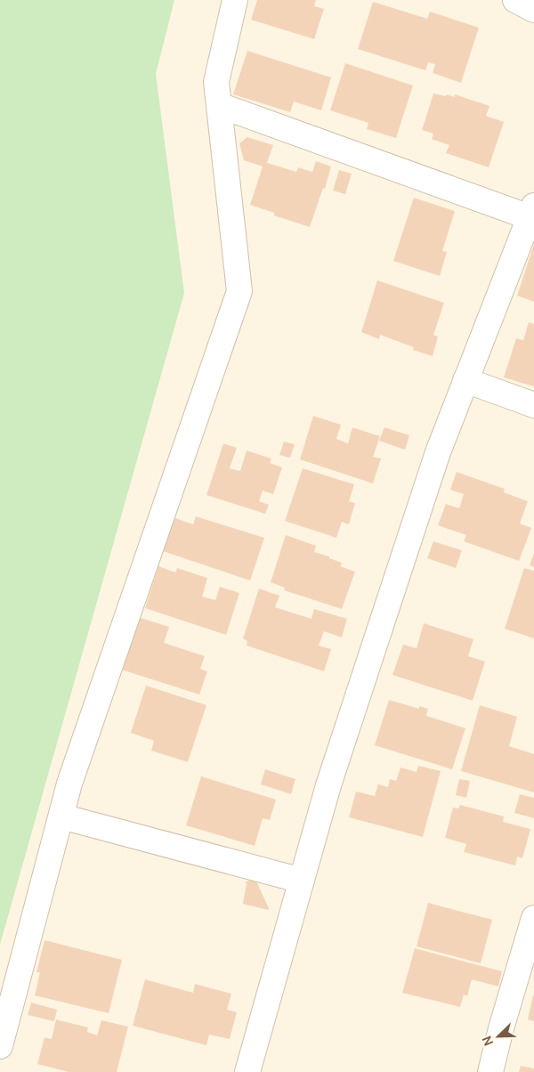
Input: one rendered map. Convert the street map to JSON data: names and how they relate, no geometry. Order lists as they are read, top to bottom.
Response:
{
  "north": "bottom left"
}
